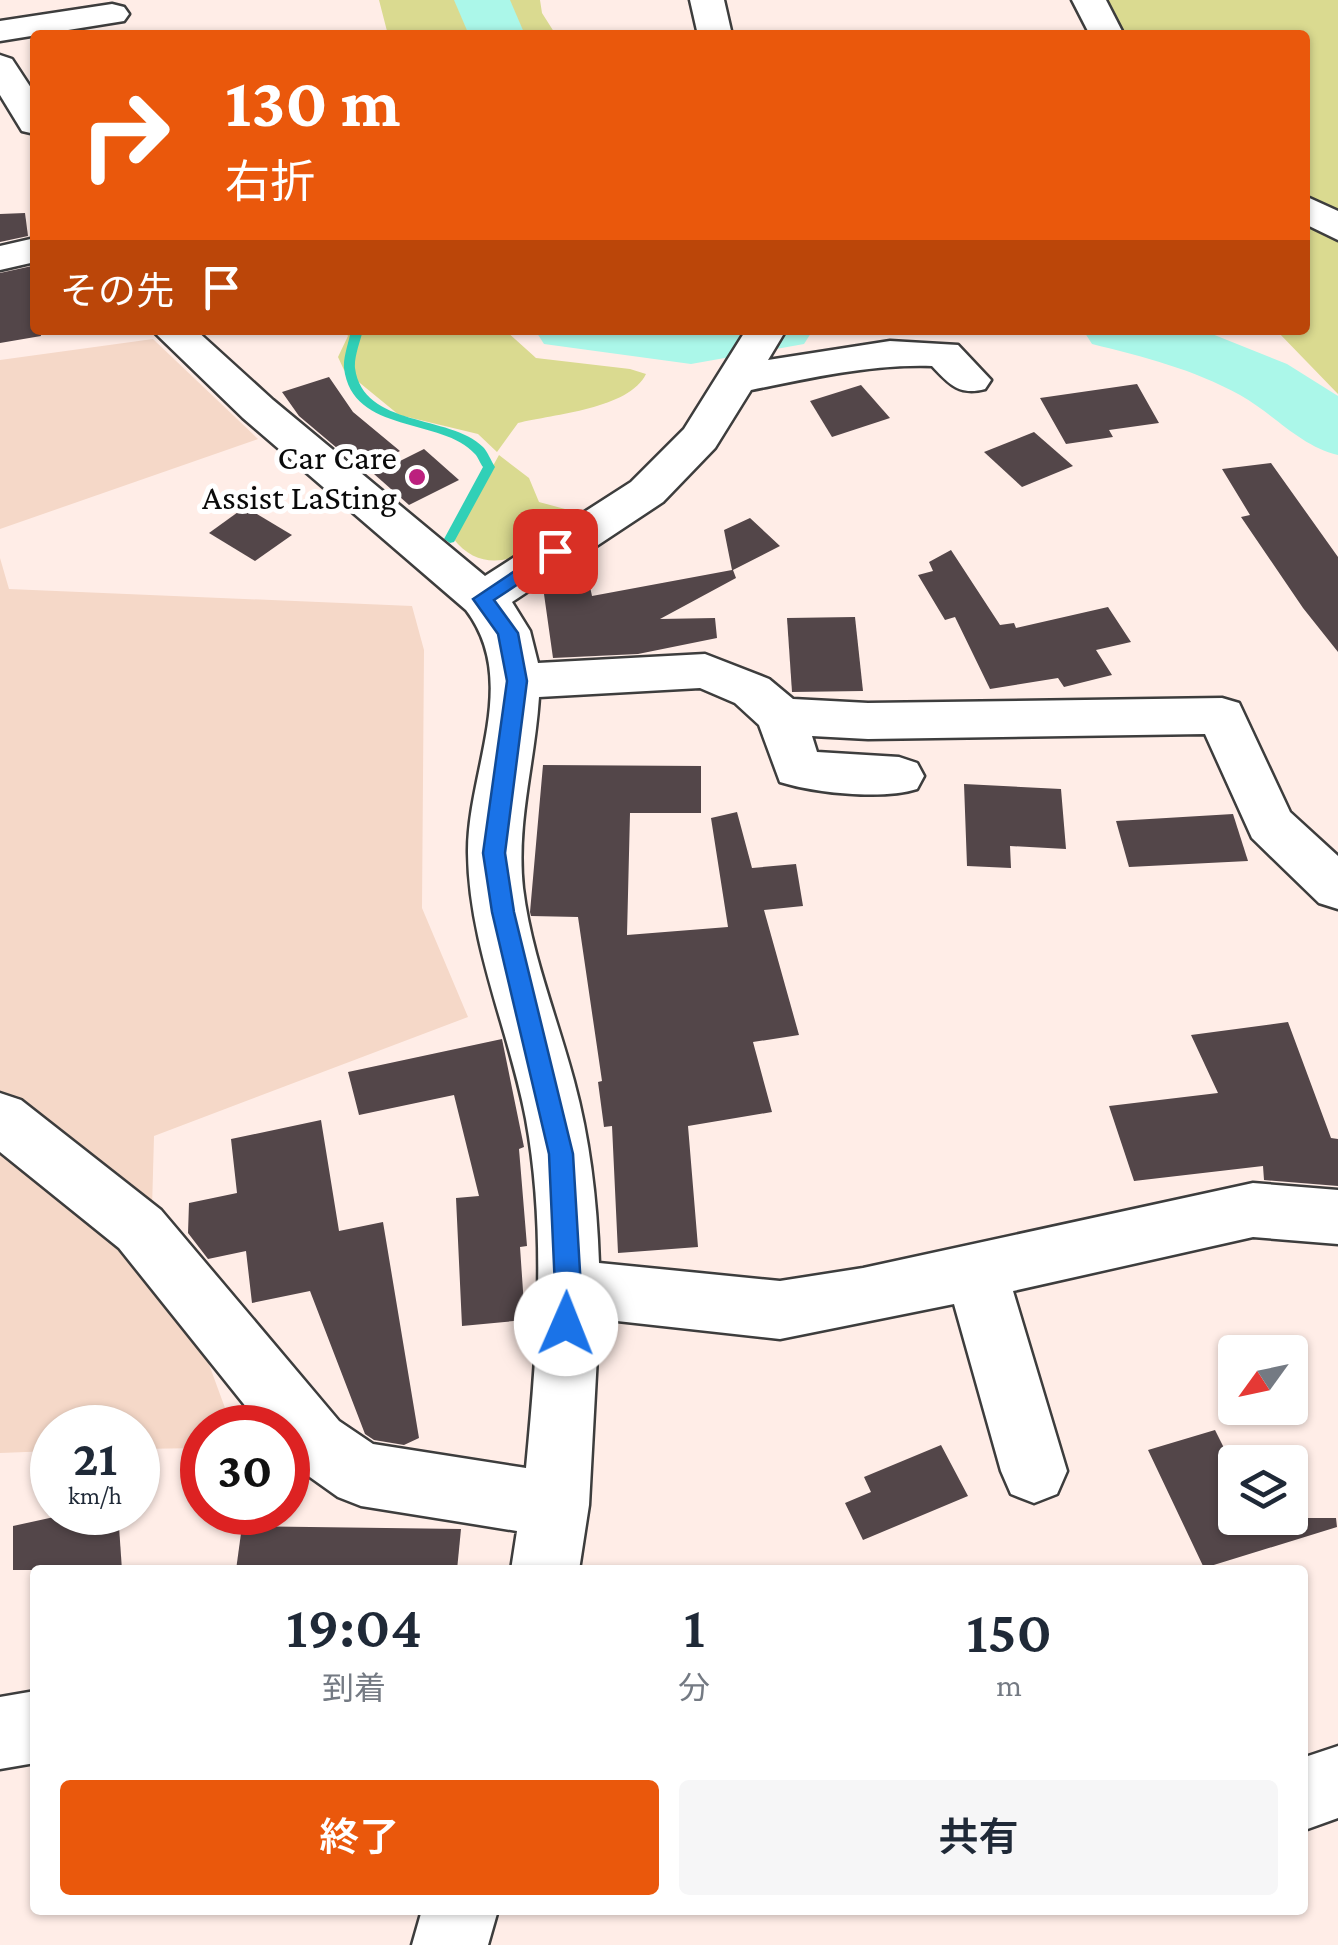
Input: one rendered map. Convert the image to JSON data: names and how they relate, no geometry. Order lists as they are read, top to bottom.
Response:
{
  "places": ["Car Care Assist LaSting"],
  "north": "bottom left",
  "page": {
    "turn": ["130 m", "右折"],
    "then": "その先",
    "speed": "21 km/h",
    "limit": "30",
    "eta": [
      "19:04",
      "到着",
      "1",
      "分",
      "150",
      "m"
    ],
    "buttons": ["終了", "共有"]
  }
}
